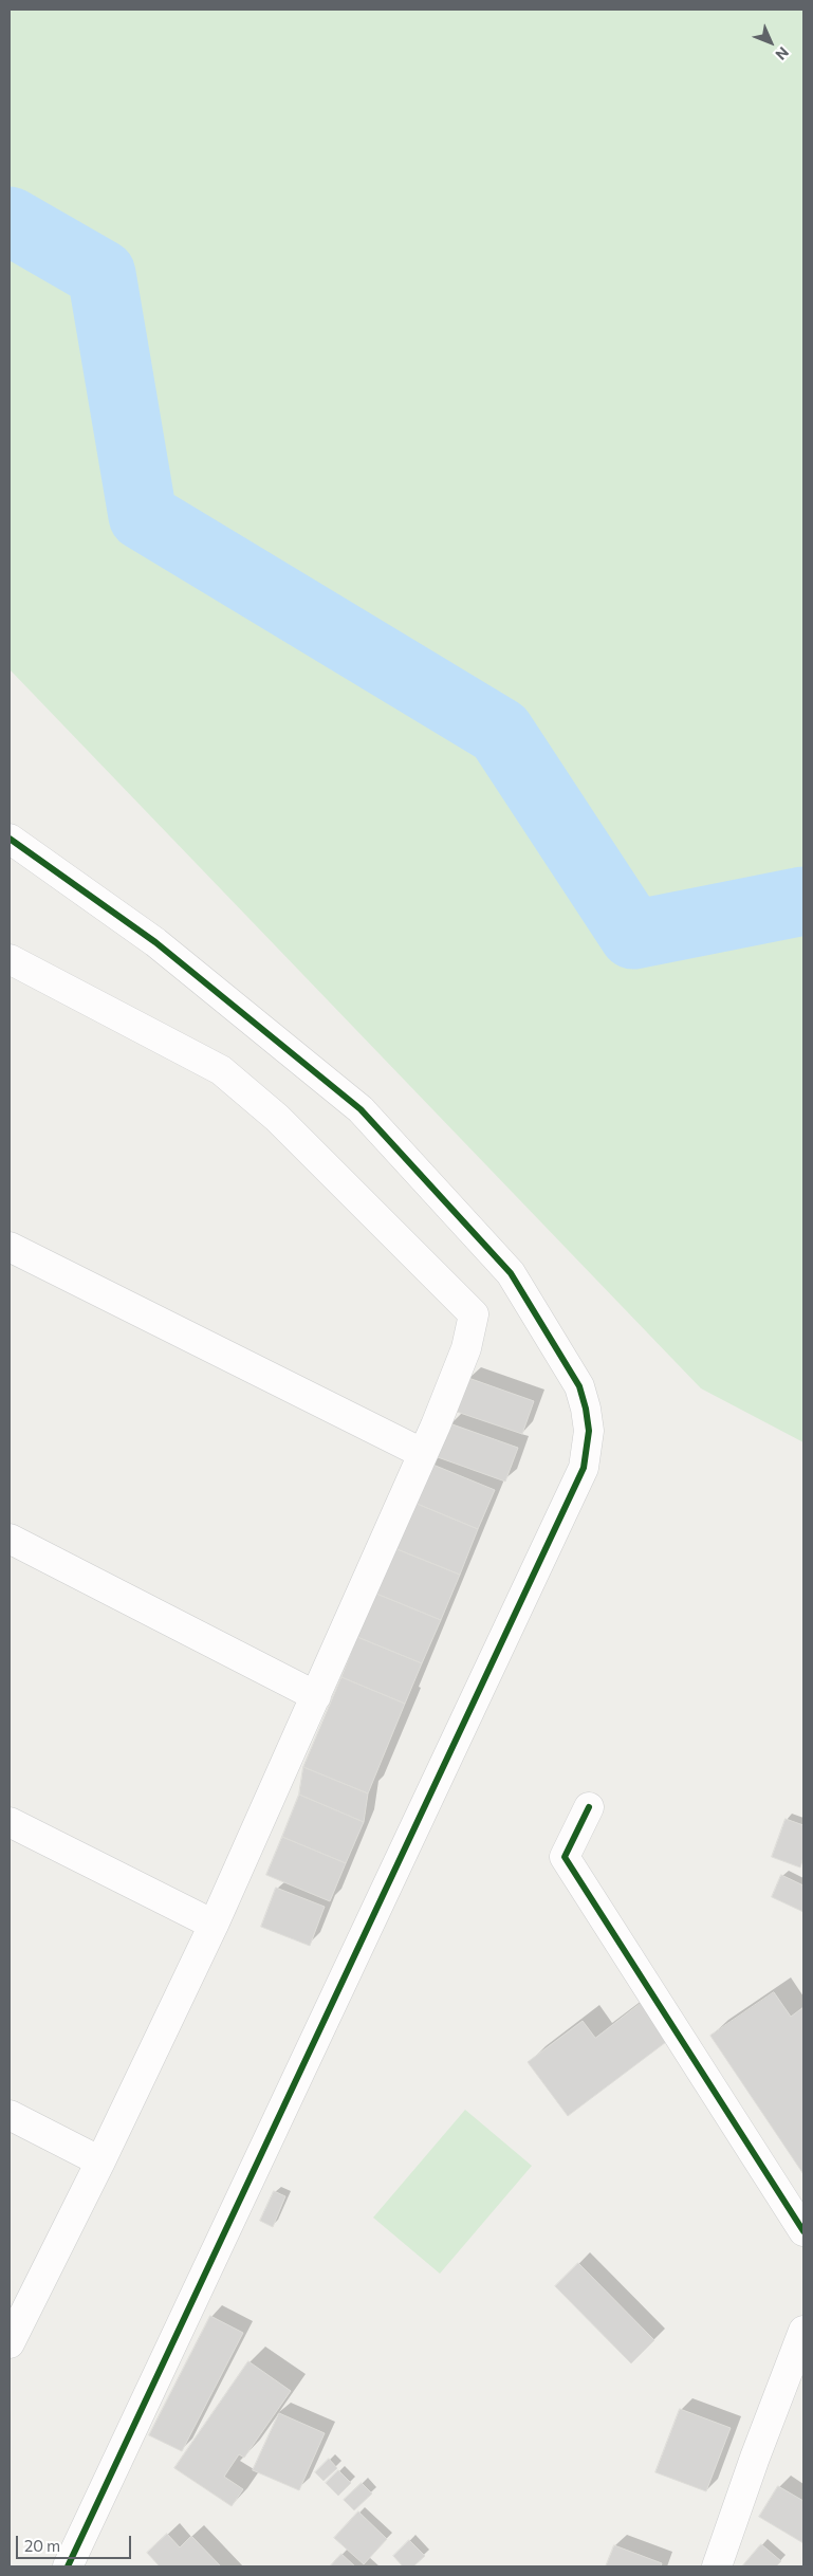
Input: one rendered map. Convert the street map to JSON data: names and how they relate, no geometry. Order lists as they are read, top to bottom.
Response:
{
  "scale_bar": "20 m",
  "north": "bottom right"
}
